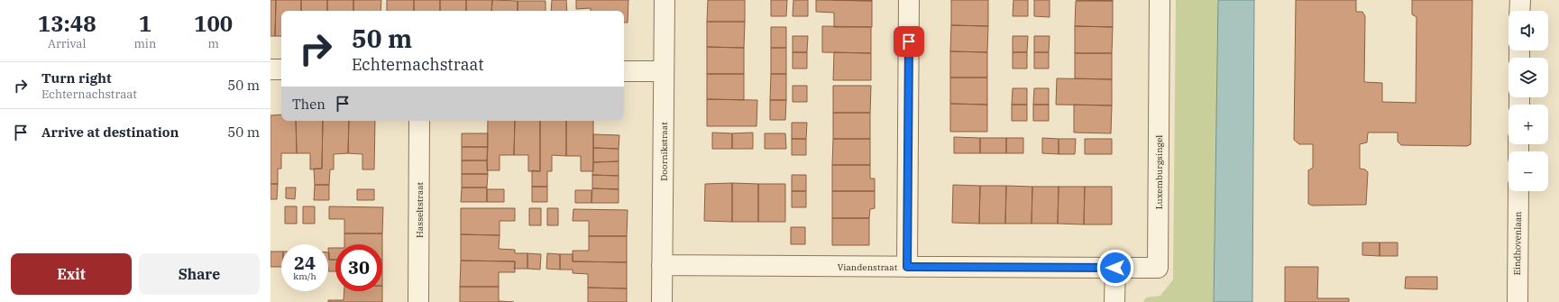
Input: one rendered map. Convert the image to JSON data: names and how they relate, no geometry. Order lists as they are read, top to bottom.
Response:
{
  "streets": {
    "street": [
      "Doornikstraat",
      "Luxemburgsingel",
      "Hasseltstraat",
      "Eindhovenlaan",
      "Viandenstraat"
    ]
  },
  "crossings": [
    ["Doornikstraat", "Viandenstraat"],
    ["Luxemburgsingel", "Viandenstraat"]
  ],
  "page": {
    "eta": [
      "13:48",
      "Arrival",
      "1",
      "min",
      "100",
      "m"
    ],
    "map_buttons": ["+", "−"],
    "turn": ["50 m", "Echternachstraat"],
    "list": [
      {
        "name": "Turn right",
        "note": "Echternachstraat",
        "value": "50 m"
      },
      {
        "name": "Arrive at destination",
        "value": "50 m"
      }
    ],
    "then": "Then",
    "speed": "24 km/h",
    "limit": "30",
    "buttons": ["Exit", "Share"]
  }
}
